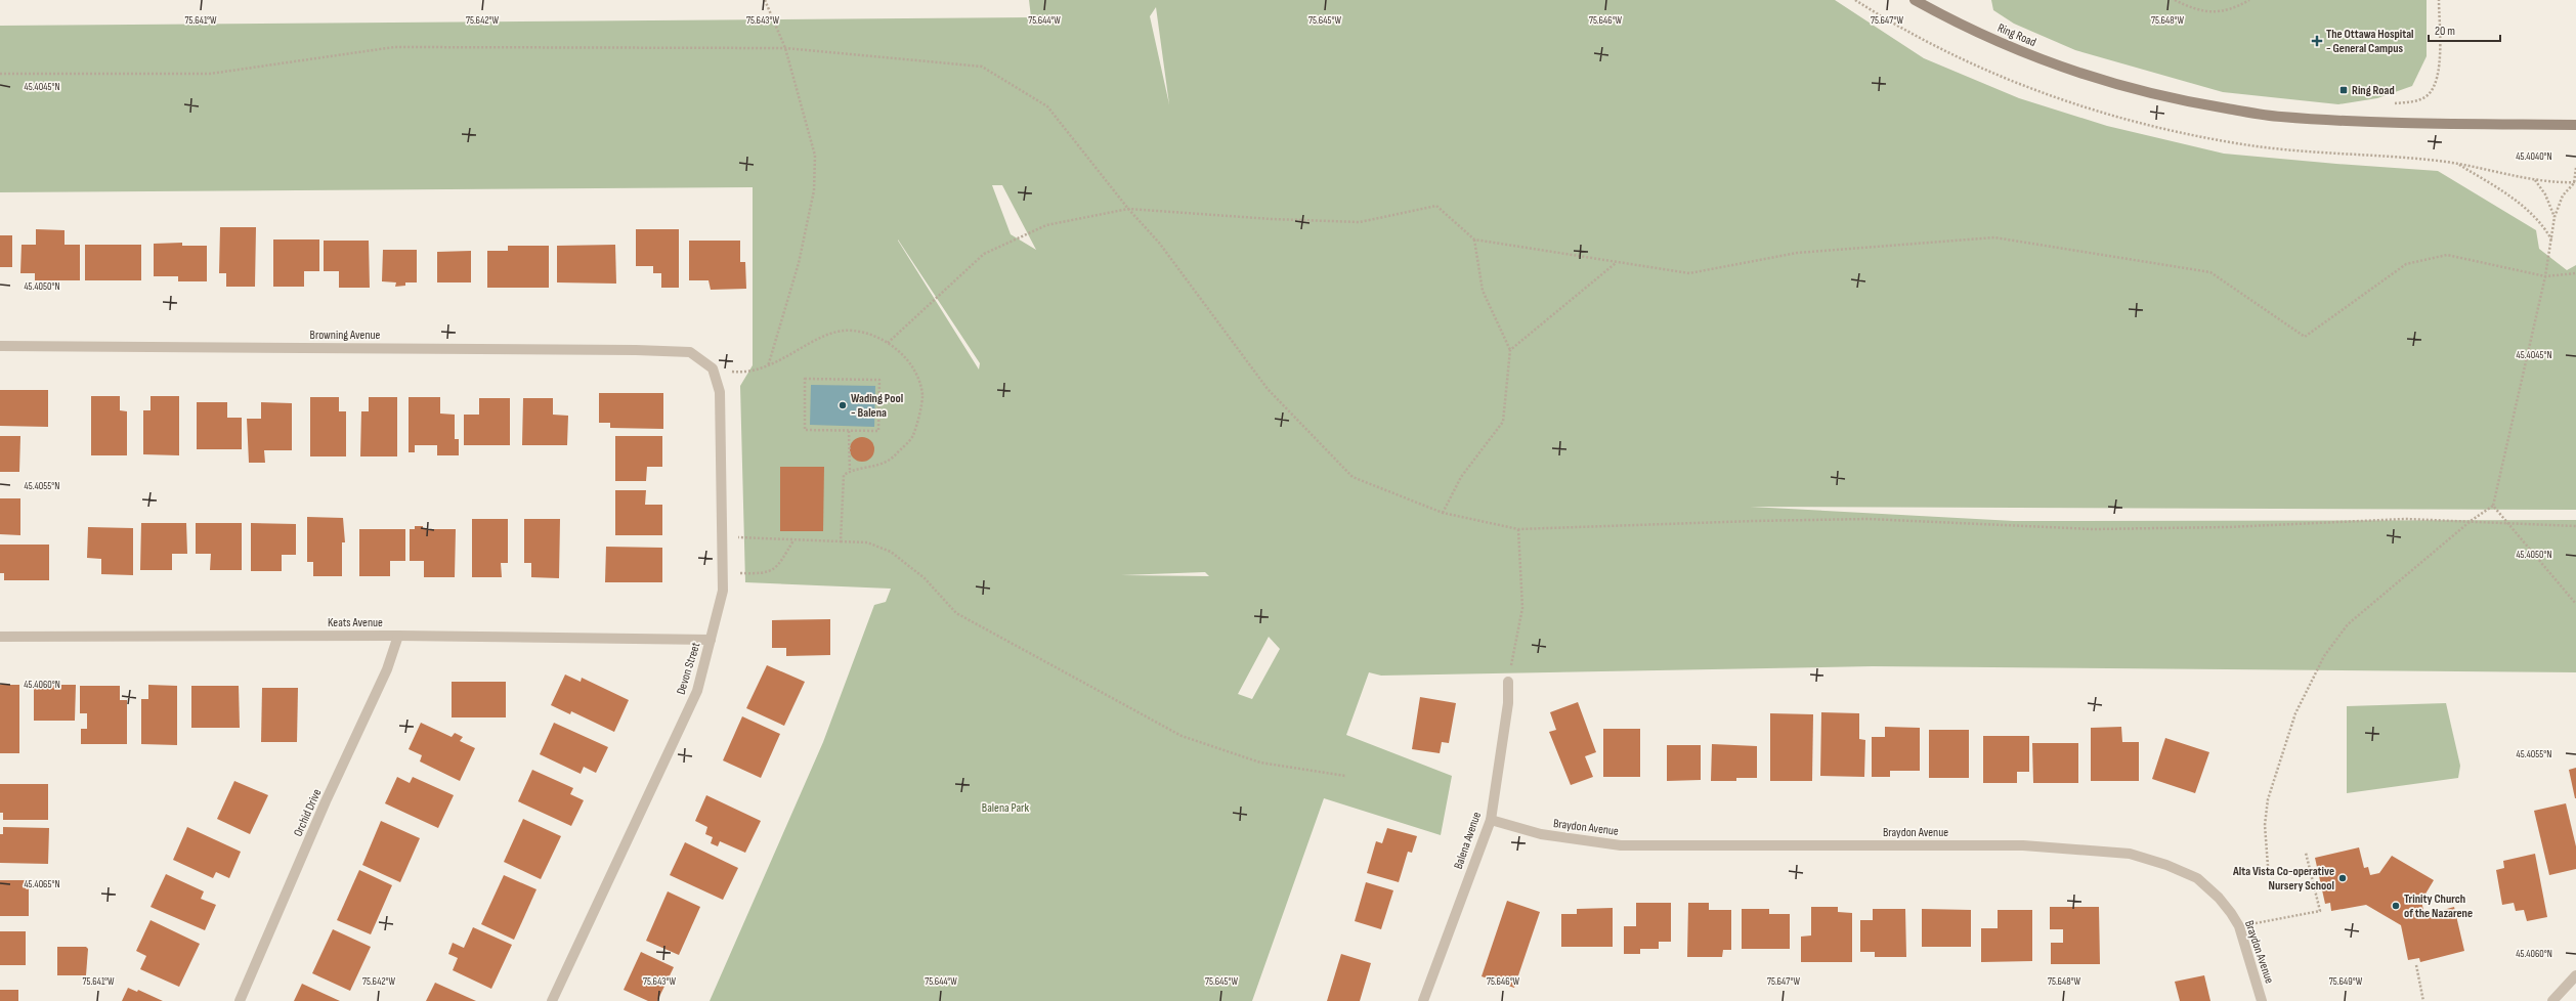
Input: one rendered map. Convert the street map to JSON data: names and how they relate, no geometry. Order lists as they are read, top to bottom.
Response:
{
  "streets": {
    "street": [
      "Ring Road",
      "Browning Avenue",
      "Keats Avenue",
      "Devon Street",
      "Orchid Drive",
      "Braydon Avenue",
      "Balena Avenue"
    ]
  },
  "crossings": [
    ["Browning Avenue", "Devon Street"],
    ["Keats Avenue", "Devon Street"],
    ["Keats Avenue", "Orchid Drive"],
    ["Braydon Avenue", "Balena Avenue"]
  ],
  "parks": ["Balena Park"],
  "places": {
    "health": ["The Ottawa Hospital - General Campus"],
    "transit": ["Ring Road"],
    "other": ["Wading Pool - Balena", "Alta Vista Co-operative Nursery School", "Trinity Church of the Nazarene"]
  },
  "scale_bar": "20 m",
  "coordinates": [
    "75.641°W",
    "75.642°W",
    "75.643°W",
    "75.644°W",
    "75.645°W",
    "75.646°W",
    "75.647°W",
    "75.648°W",
    "45.4045°N",
    "45.4040°N",
    "45.4050°N",
    "45.4055°N",
    "45.4060°N",
    "45.4065°N",
    "75.649°W"
  ]
}
